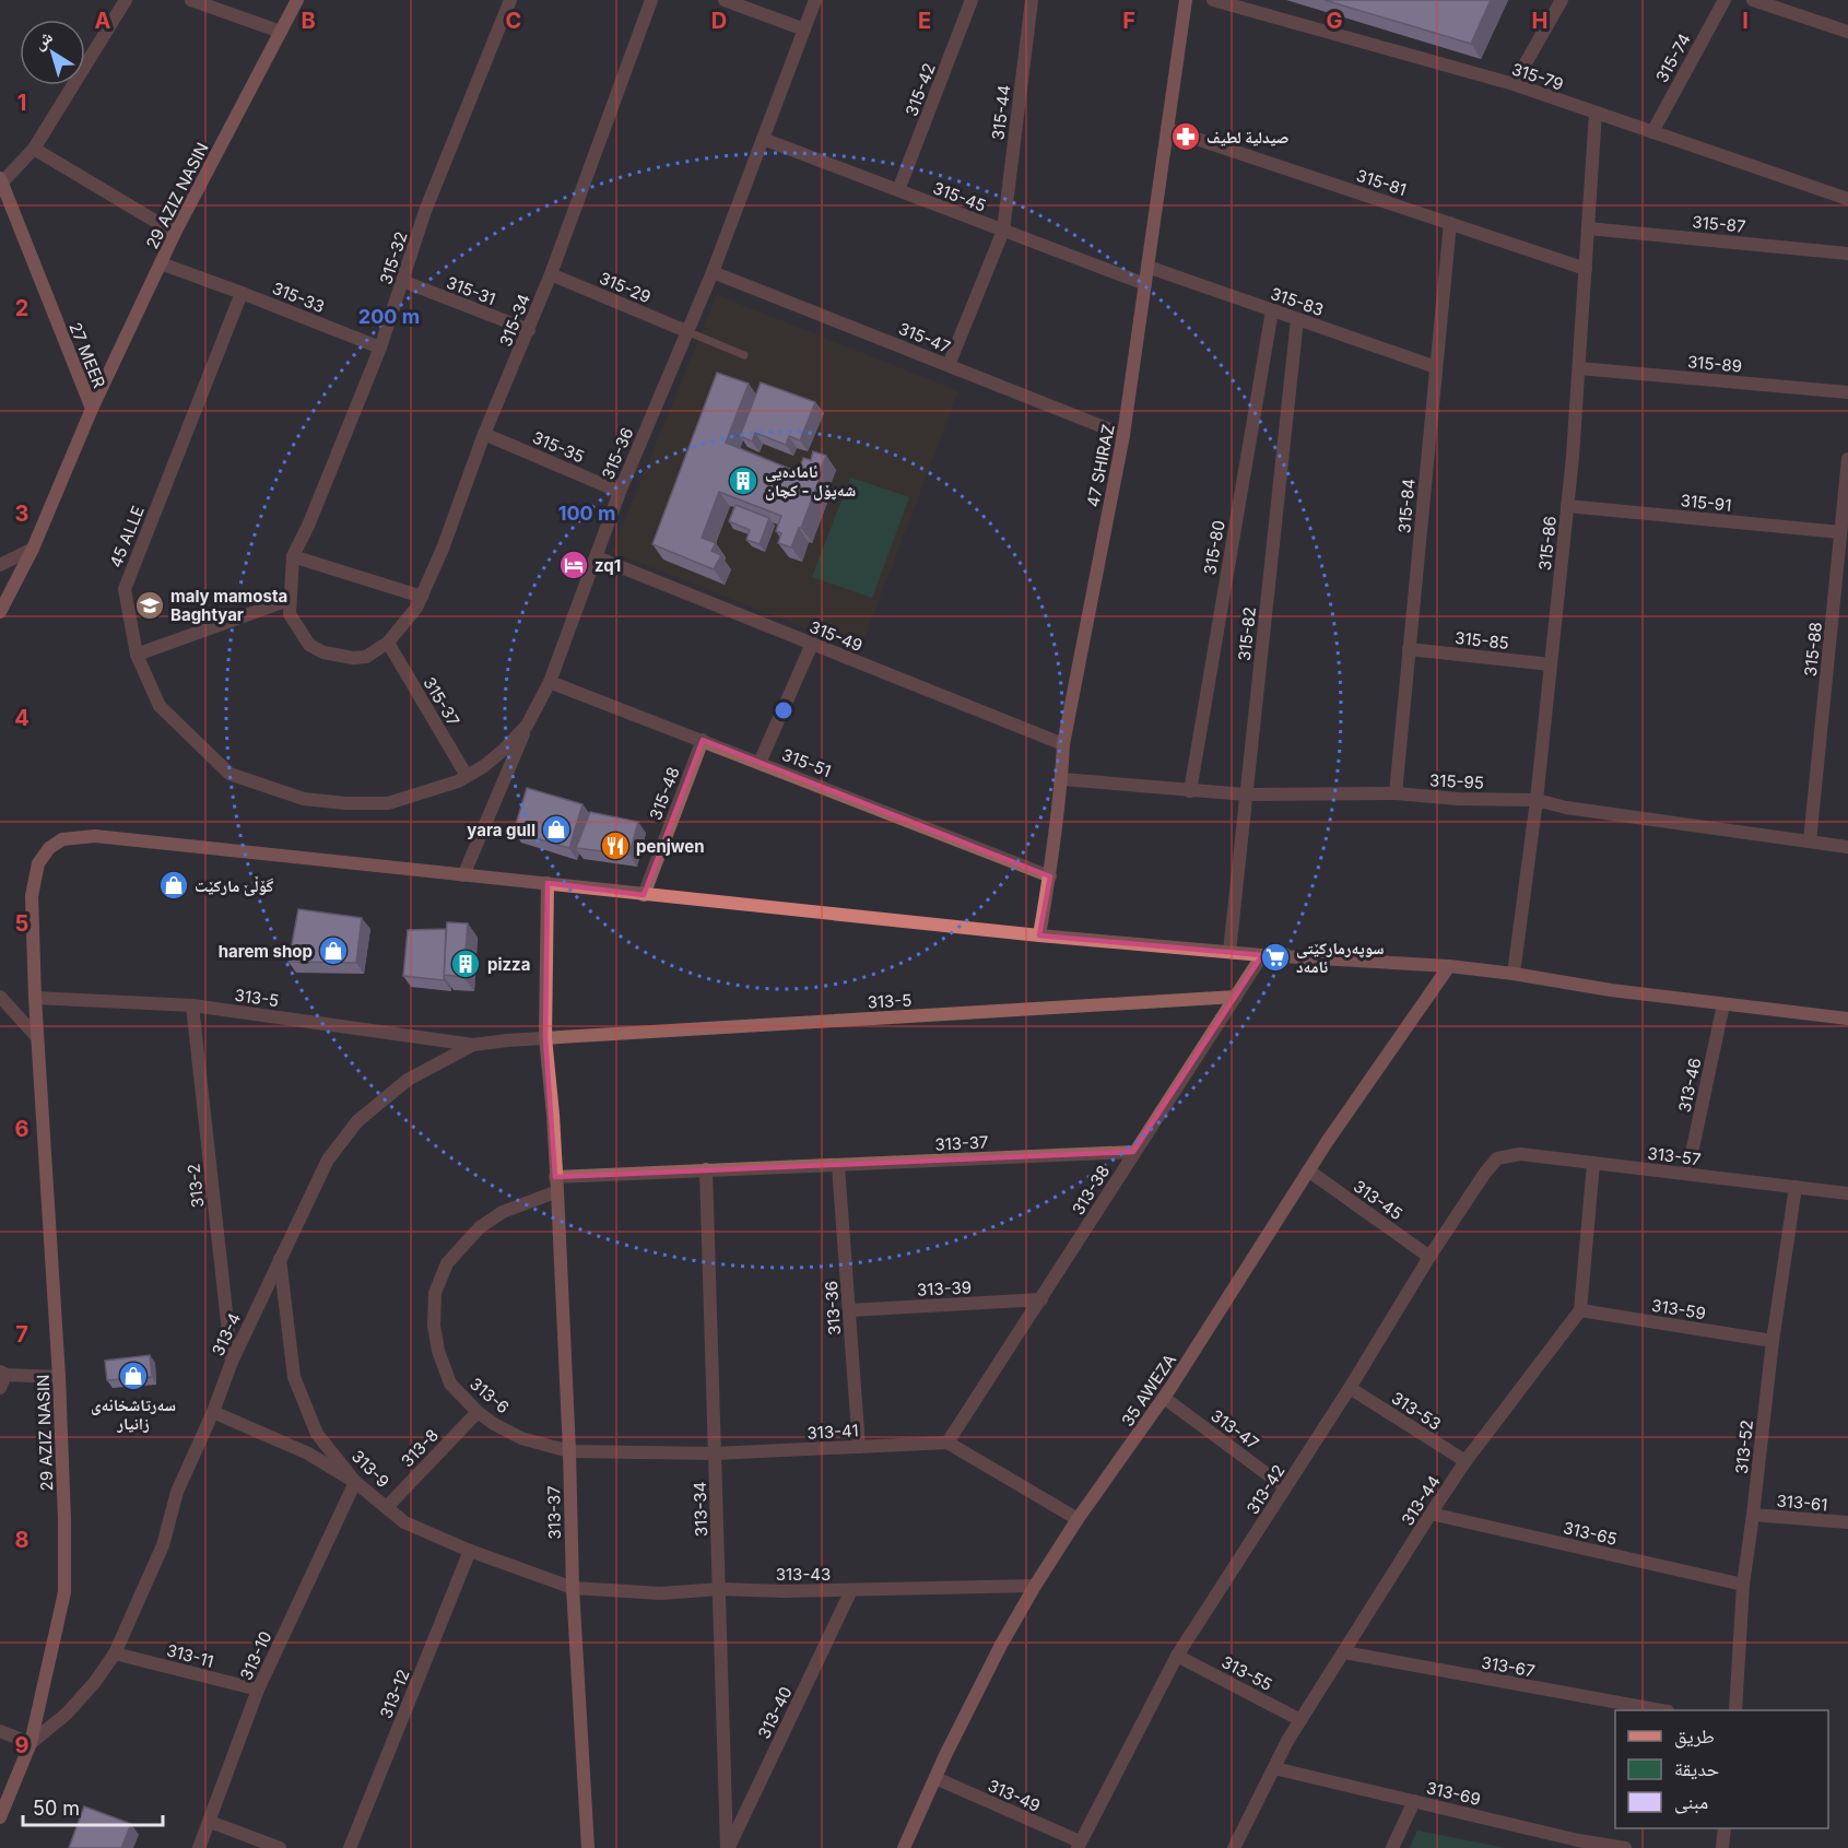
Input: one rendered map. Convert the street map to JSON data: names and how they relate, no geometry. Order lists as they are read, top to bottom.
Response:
{
  "streets": {
    "street": [
      "315-74",
      "315-79",
      "315-42",
      "315-44",
      "315-81",
      "29 AZIZ NASIN",
      "315-45",
      "315-87",
      "315-32",
      "315-29",
      "315-31",
      "315-33",
      "315-83",
      "315-34",
      "315-47",
      "27 MEER",
      "315-89",
      "315-35",
      "315-36",
      "47 SHIRAZ",
      "315-91",
      "315-84",
      "45 ALLE",
      "315-86",
      "315-80",
      "315-82",
      "315-49",
      "315-85",
      "315-88",
      "315-37",
      "315-51",
      "315-95",
      "315-48",
      "313-5",
      "313-46",
      "313-37",
      "313-57",
      "313-2",
      "313-38",
      "313-45",
      "313-39",
      "313-36",
      "313-59",
      "313-4",
      "35 AWEZA",
      "313-6",
      "313-53",
      "313-47",
      "313-41",
      "313-52",
      "313-8",
      "313-9",
      "313-42",
      "313-44",
      "313-61",
      "313-34",
      "313-65",
      "313-43",
      "313-11",
      "313-10",
      "313-67",
      "313-55",
      "313-12",
      "313-40",
      "313-69",
      "313-49"
    ]
  },
  "crossings": [
    ["315-74", "315-79"],
    ["315-79", "315-86"],
    ["315-42", "315-45"],
    ["315-44", "315-45"],
    ["315-44", "315-47"],
    ["315-81", "47 SHIRAZ"],
    ["315-81", "315-84"],
    ["315-81", "315-86"],
    ["29 AZIZ NASIN", "315-33"],
    ["29 AZIZ NASIN", "27 MEER"],
    ["29 AZIZ NASIN", "47 SHIRAZ"],
    ["29 AZIZ NASIN", "315-86"],
    ["29 AZIZ NASIN", "315-82"],
    ["29 AZIZ NASIN", "315-48"],
    ["29 AZIZ NASIN", "313-5"],
    ["29 AZIZ NASIN", "313-46"],
    ["29 AZIZ NASIN", "313-37"],
    ["29 AZIZ NASIN", "313-38"],
    ["29 AZIZ NASIN", "313-4"],
    ["29 AZIZ NASIN", "35 AWEZA"],
    ["315-45", "315-36"],
    ["315-45", "47 SHIRAZ"],
    ["315-87", "315-86"],
    ["315-32", "315-31"],
    ["315-32", "315-33"],
    ["315-29", "315-34"],
    ["315-29", "315-36"],
    ["315-31", "315-34"],
    ["315-33", "45 ALLE"],
    ["315-83", "47 SHIRAZ"],
    ["315-83", "315-84"],
    ["315-83", "315-80"],
    ["315-83", "315-82"],
    ["315-34", "315-35"],
    ["315-34", "315-37"],
    ["315-47", "315-36"],
    ["315-47", "47 SHIRAZ"],
    ["315-89", "315-86"],
    ["315-35", "315-36"],
    ["315-36", "45 ALLE"],
    ["315-36", "315-49"],
    ["315-36", "315-37"],
    ["315-36", "315-51"],
    ["47 SHIRAZ", "315-49"],
    ["47 SHIRAZ", "315-51"],
    ["47 SHIRAZ", "315-95"],
    ["315-91", "315-86"],
    ["315-91", "315-88"],
    ["315-84", "315-85"],
    ["315-84", "315-95"],
    ["315-86", "315-85"],
    ["315-86", "315-95"],
    ["315-80", "315-95"],
    ["315-82", "315-95"],
    ["315-88", "315-95"],
    ["315-51", "315-48"],
    ["313-5", "313-37"],
    ["313-5", "313-2"],
    ["313-5", "313-38"],
    ["313-5", "313-4"],
    ["313-46", "313-57"],
    ["313-37", "313-38"],
    ["313-37", "313-36"],
    ["313-37", "313-4"],
    ["313-37", "313-6"],
    ["313-37", "313-41"],
    ["313-37", "313-9"],
    ["313-37", "313-34"],
    ["313-37", "313-43"],
    ["313-57", "313-52"],
    ["313-57", "313-42"],
    ["313-2", "313-4"],
    ["313-38", "313-39"],
    ["313-38", "313-41"],
    ["313-45", "35 AWEZA"],
    ["313-45", "313-42"],
    ["313-39", "313-36"],
    ["313-36", "313-41"],
    ["313-59", "313-52"],
    ["313-59", "313-44"],
    ["313-4", "313-9"],
    ["313-4", "313-11"],
    ["35 AWEZA", "313-47"],
    ["35 AWEZA", "313-43"],
    ["35 AWEZA", "313-49"],
    ["313-6", "313-41"],
    ["313-6", "313-8"],
    ["313-53", "313-42"],
    ["313-53", "313-44"],
    ["313-47", "313-42"],
    ["313-41", "313-34"],
    ["313-52", "313-61"],
    ["313-52", "313-65"],
    ["313-8", "313-9"],
    ["313-9", "313-43"],
    ["313-9", "313-10"],
    ["313-9", "313-12"],
    ["313-42", "313-55"],
    ["313-42", "313-49"],
    ["313-44", "313-65"],
    ["313-44", "313-67"],
    ["313-44", "313-55"],
    ["313-44", "313-69"],
    ["313-34", "313-43"],
    ["313-34", "313-40"],
    ["313-43", "313-40"],
    ["313-11", "313-10"]
  ],
  "places": {
    "pharmacy": ["صیدلیة لطیف"],
    "building": ["ئامادەیی شەپۆل - کچان", "pizza"],
    "hotel": ["zq1"],
    "school or university": ["maly mamosta Baghtyar"],
    "shop": [
      "yara gull",
      "گۆڵێ مارکێت",
      "harem shop",
      "سەرتاشخانەی زانیار"
    ],
    "restaurant": ["penjwen"],
    "supermarket": ["سوپەرمارکێتی ئامەد"]
  },
  "legend": ["طريق", "حديقة", "مبنى"],
  "scale_bar": "50 m",
  "north": "top left",
  "grid": {
    "columns": [
      "A",
      "B",
      "C",
      "D",
      "E",
      "F",
      "G",
      "H",
      "I"
    ],
    "rows": [
      "1",
      "2",
      "3",
      "4",
      "5",
      "6",
      "7",
      "8",
      "9"
    ]
  },
  "rings": ["200 m", "100 m"]
}
